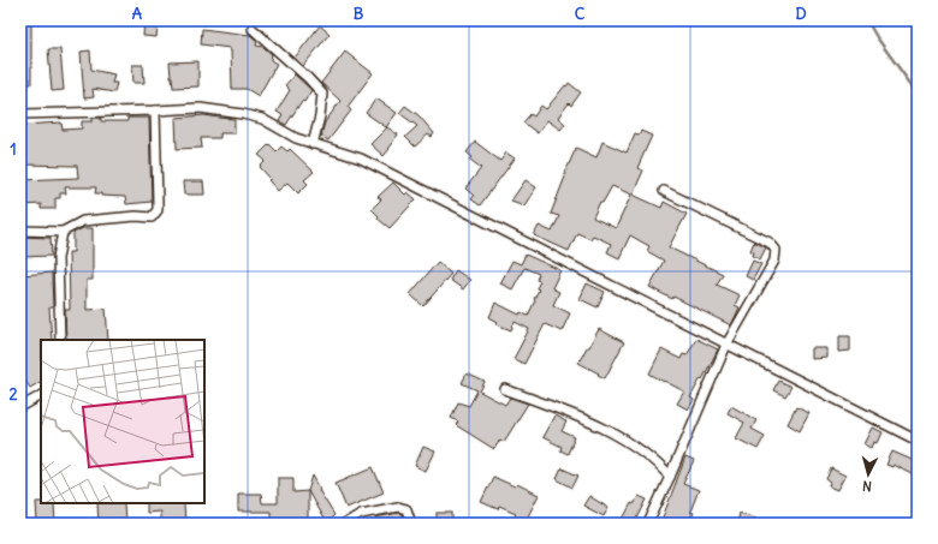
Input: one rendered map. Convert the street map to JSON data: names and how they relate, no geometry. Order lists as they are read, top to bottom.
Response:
{
  "north": "bottom",
  "grid": {
    "columns": [
      "A",
      "B",
      "C",
      "D"
    ],
    "rows": ["1", "2"]
  }
}
